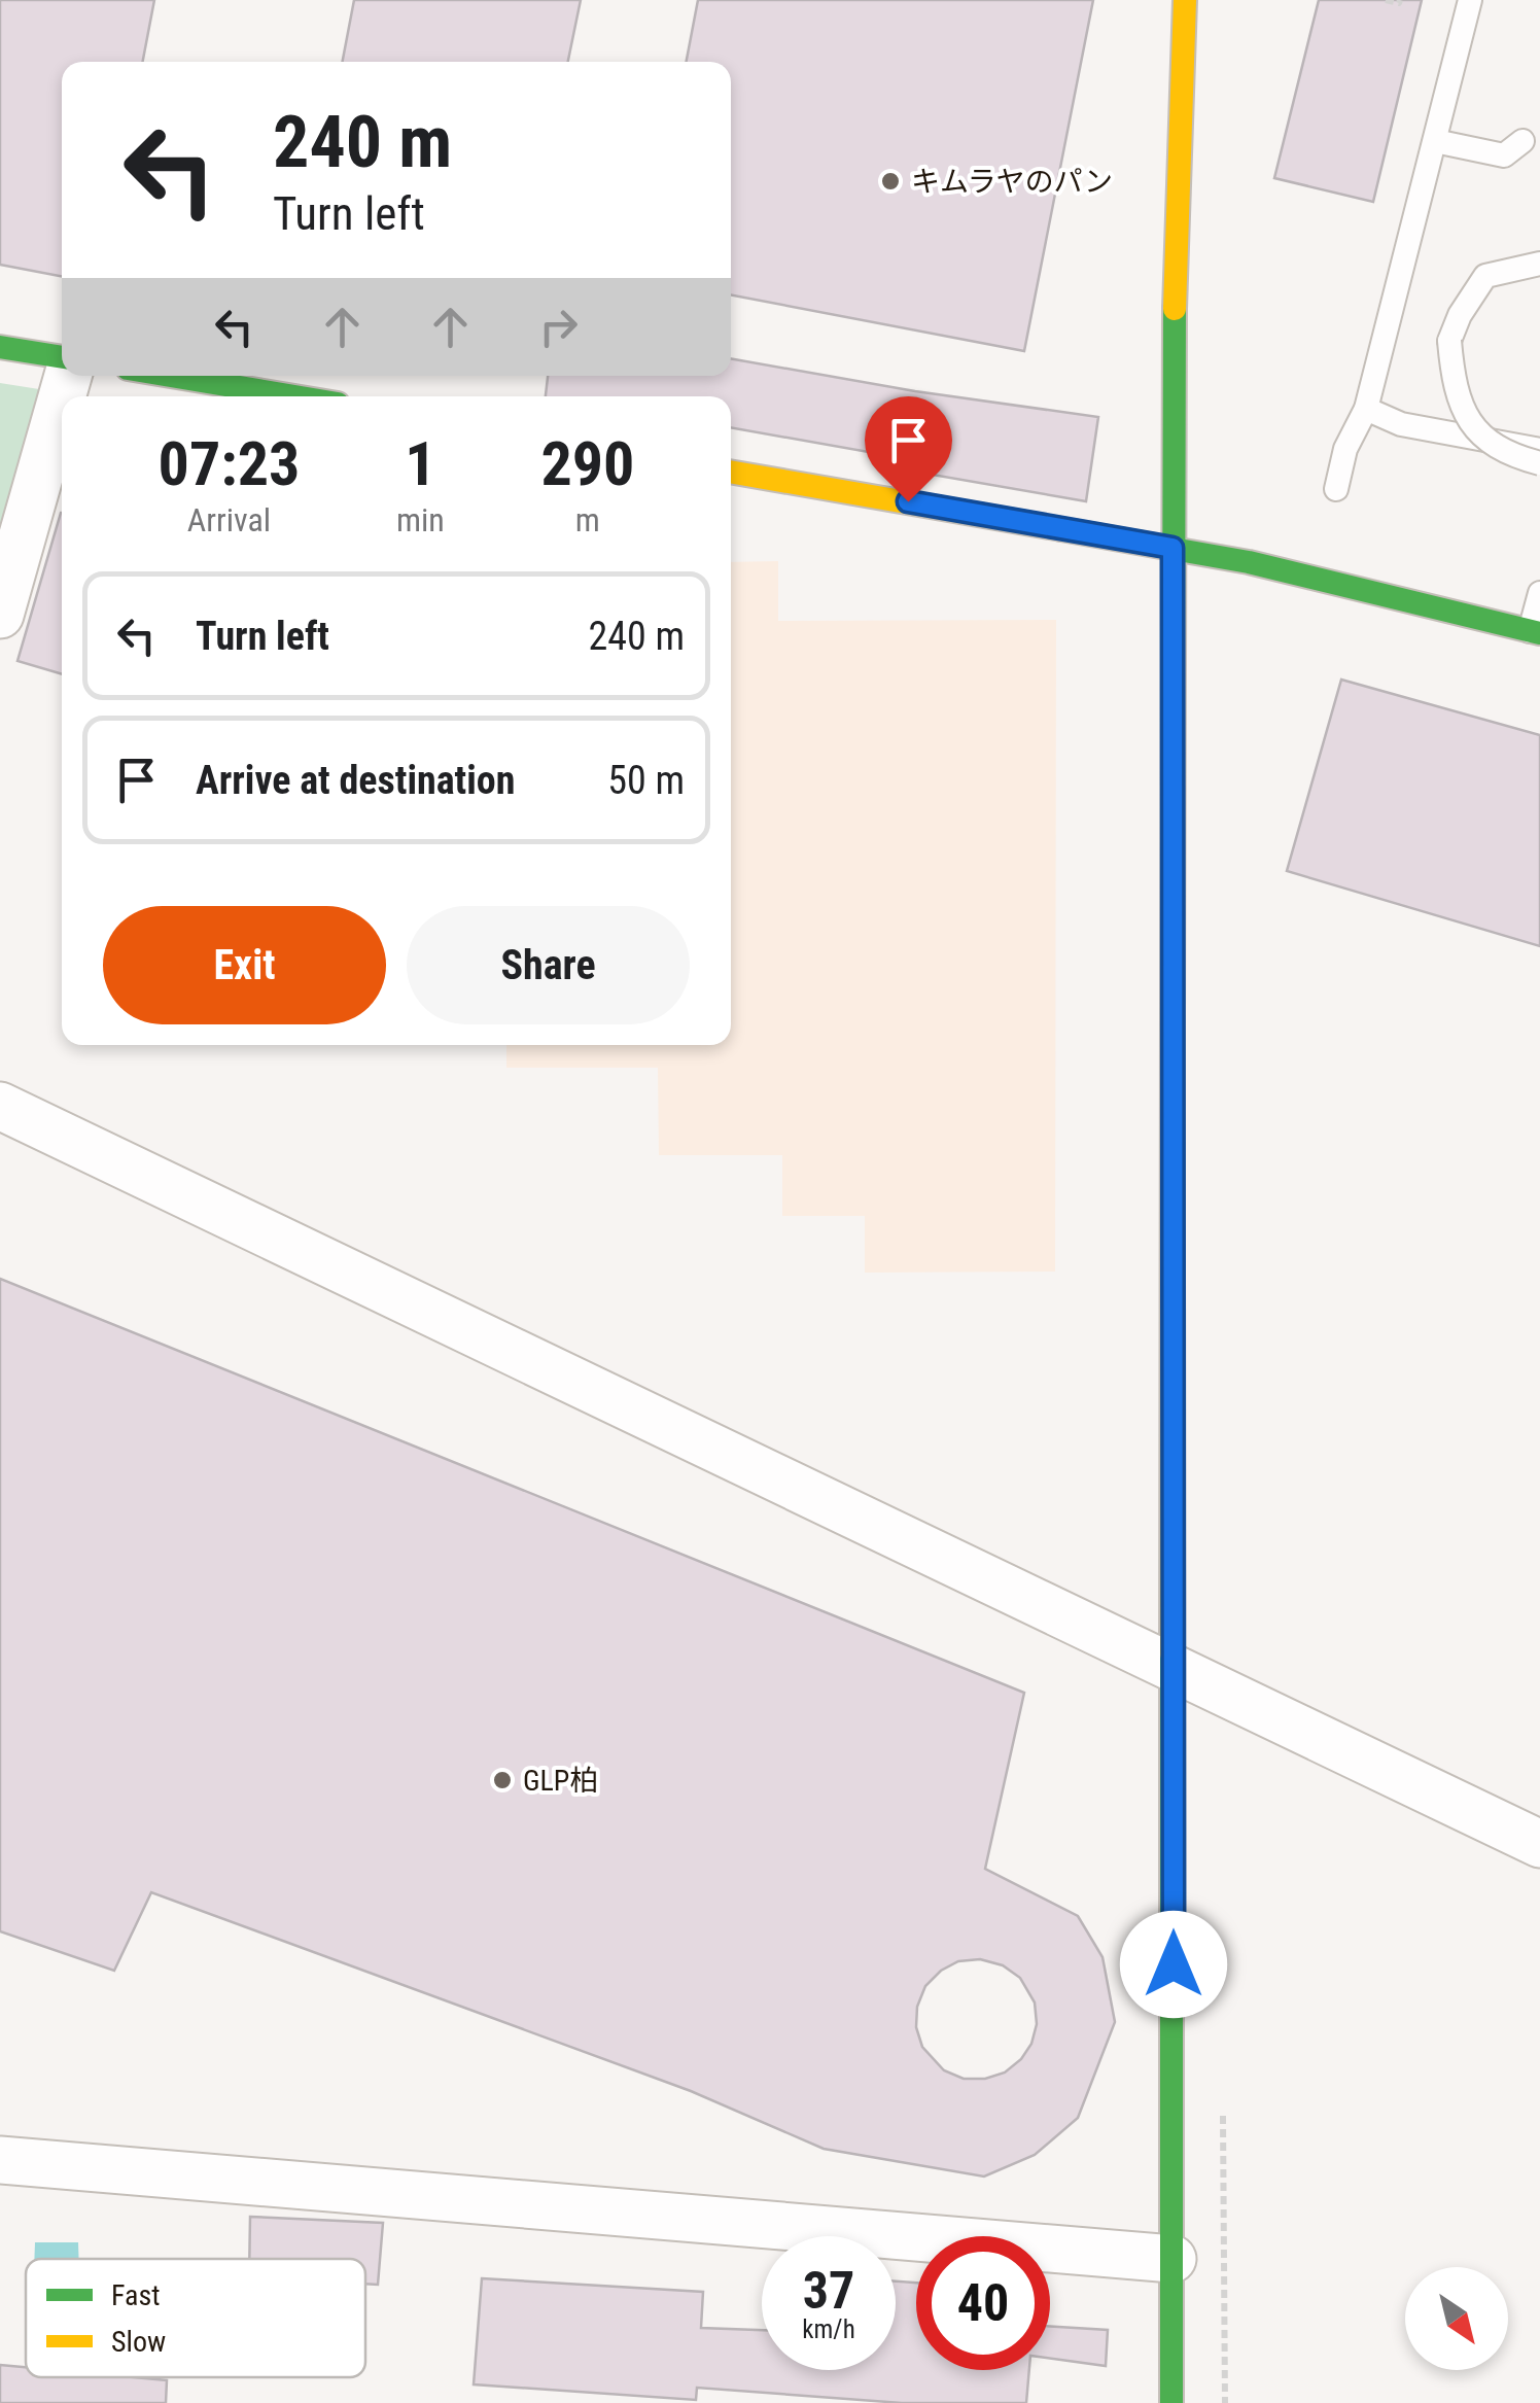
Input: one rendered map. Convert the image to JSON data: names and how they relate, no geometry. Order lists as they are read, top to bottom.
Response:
{
  "places": ["キムラヤのパン", "GLP柏"],
  "legend": ["Fast", "Slow"],
  "north": "bottom right",
  "page": {
    "turn": ["240 m", "Turn left"],
    "eta": [
      "07:23",
      "Arrival",
      "1",
      "min",
      "290",
      "m"
    ],
    "list": [
      {
        "name": "Turn left",
        "value": "240 m"
      },
      {
        "name": "Arrive at destination",
        "value": "50 m"
      }
    ],
    "buttons": ["Exit", "Share"],
    "speed": "37 km/h",
    "limit": "40"
  }
}
